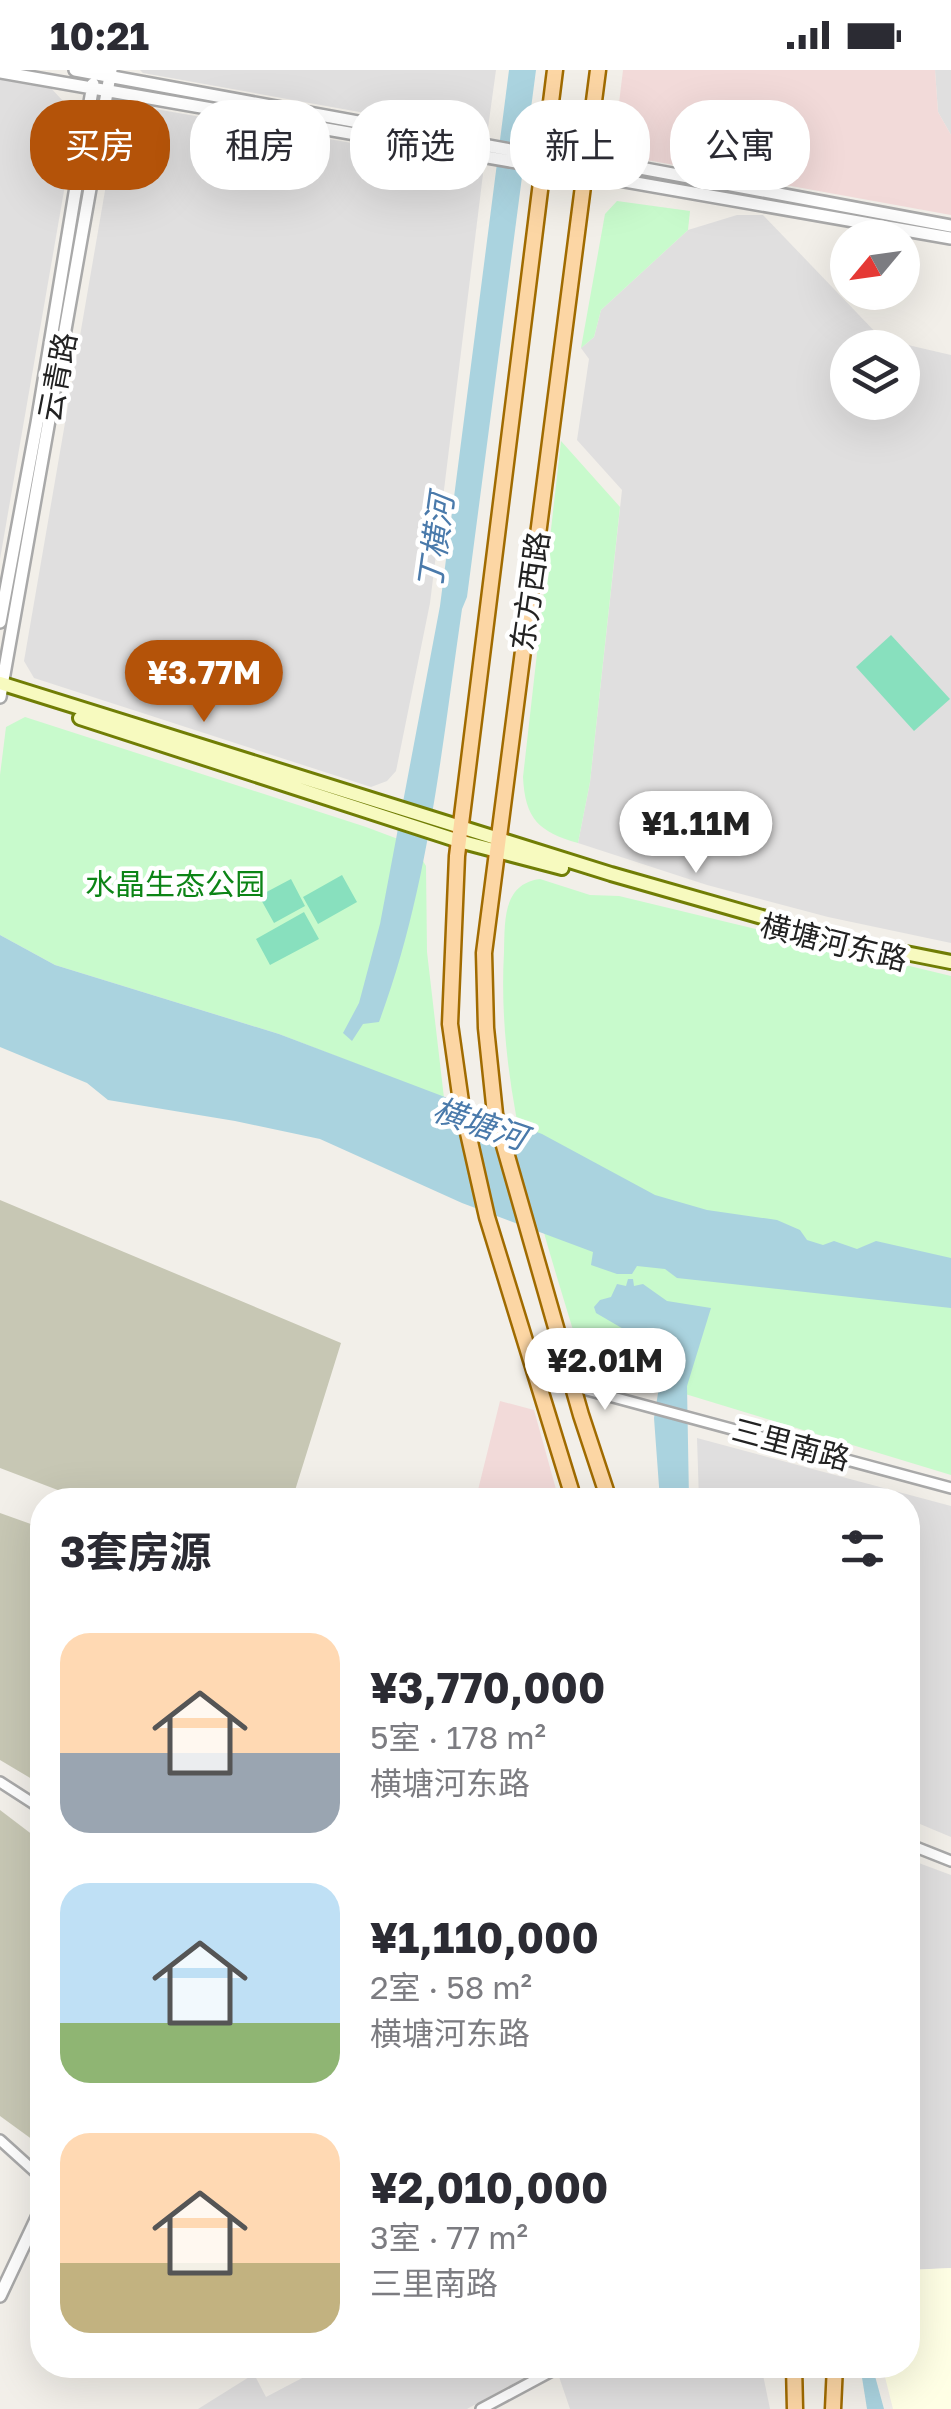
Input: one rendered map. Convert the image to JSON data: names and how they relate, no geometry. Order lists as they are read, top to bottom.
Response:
{
  "streets": {
    "main road": ["东方西路", "横塘河东路"],
    "street": ["云青路", "三里南路"]
  },
  "crossings": [
    ["云青路", "横塘河东路"],
    ["东方西路", "横塘河东路"],
    ["东方西路", "三里南路"]
  ],
  "water": ["丁横河", "横塘河"],
  "parks": ["水晶生态公园"],
  "north": "bottom left",
  "page": {
    "status": "10:21",
    "chip": [
      "买房",
      "租房",
      "筛选",
      "新上",
      "公寓"
    ],
    "price": ["¥3.77M", "¥1.11M", "¥2.01M"],
    "heading": "3套房源",
    "list": [
      {
        "name": "¥3,770,000",
        "note": "5室 · 178 m² · 横塘河东路"
      },
      {
        "name": "¥1,110,000",
        "note": "2室 · 58 m² · 横塘河东路"
      },
      {
        "name": "¥2,010,000",
        "note": "3室 · 77 m² · 三里南路"
      }
    ]
  }
}
